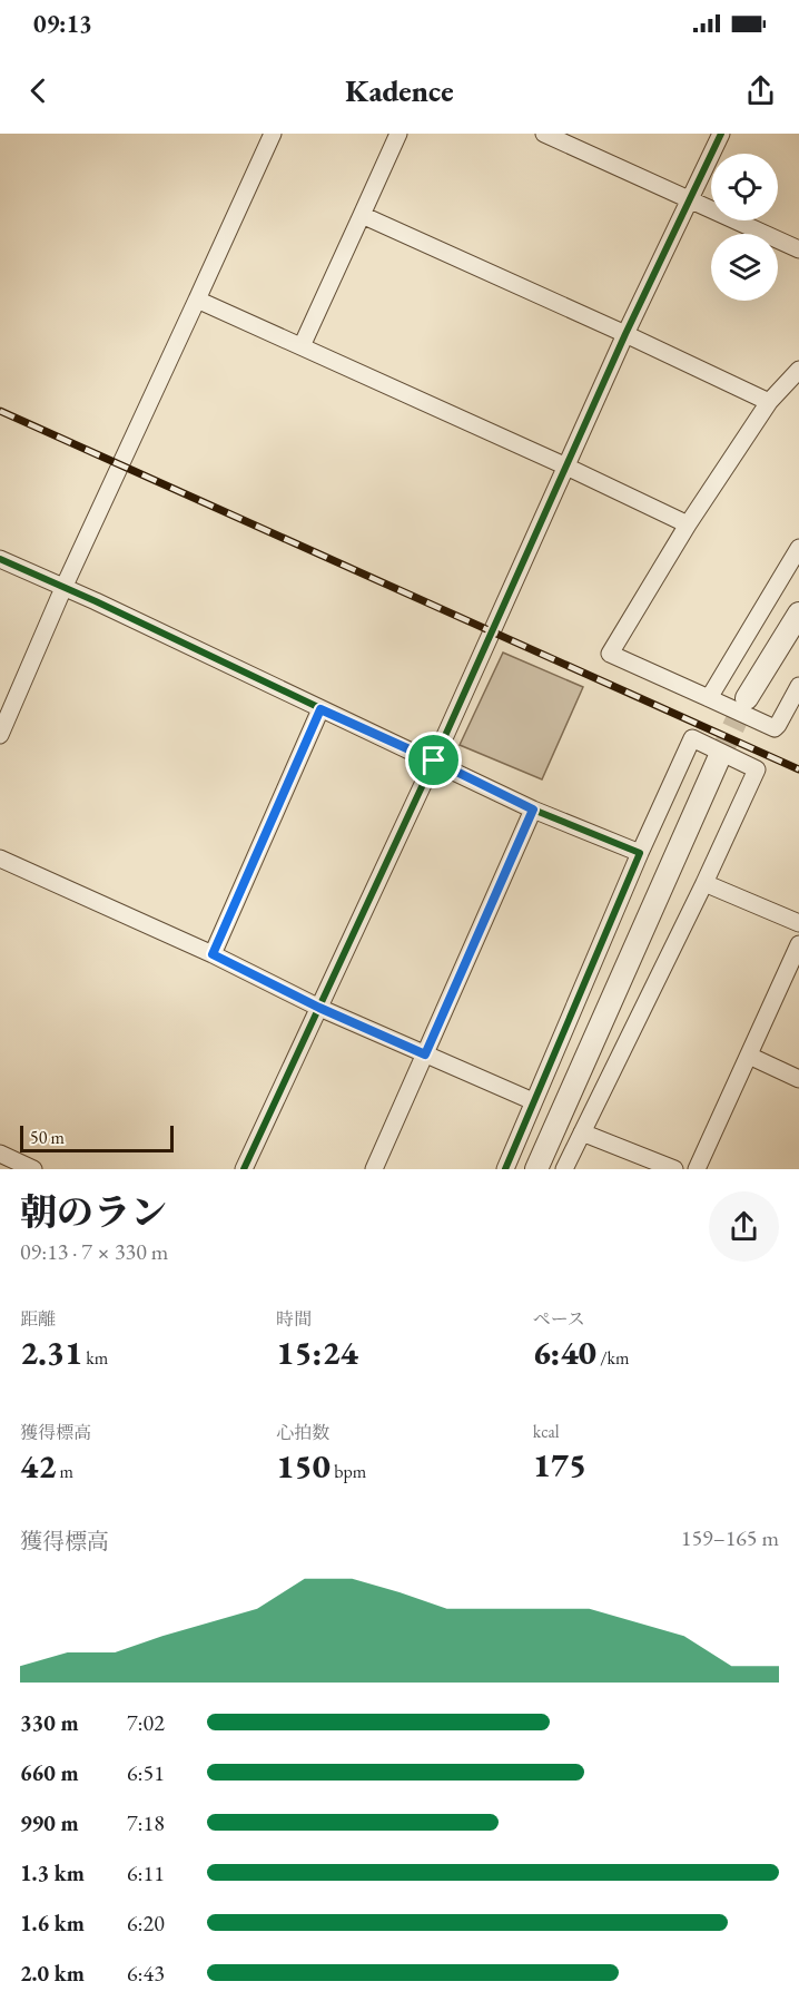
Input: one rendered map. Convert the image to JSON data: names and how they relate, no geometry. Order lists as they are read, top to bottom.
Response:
{
  "scale_bar": "50 m",
  "page": {
    "status": "09:13",
    "header": "Kadence",
    "scale": "50 m",
    "heading": ["朝のラン", "09:13 · 7 × 330 m"],
    "stats": [
      ["距離", "2.31 km"],
      ["時間", "15:24"],
      ["ペース", "6:40 /km"],
      ["獲得標高", "42 m"],
      ["心拍数", "150 bpm"],
      ["kcal", "175"]
    ],
    "chart": ["獲得標高", "159–165 m"],
    "list": [
      {
        "name": "330 m",
        "note": "7:02"
      },
      {
        "name": "660 m",
        "note": "6:51"
      },
      {
        "name": "990 m",
        "note": "7:18"
      },
      {
        "name": "1.3 km",
        "note": "6:11"
      },
      {
        "name": "1.6 km",
        "note": "6:20"
      },
      {
        "name": "2.0 km",
        "note": "6:43"
      }
    ]
  }
}
